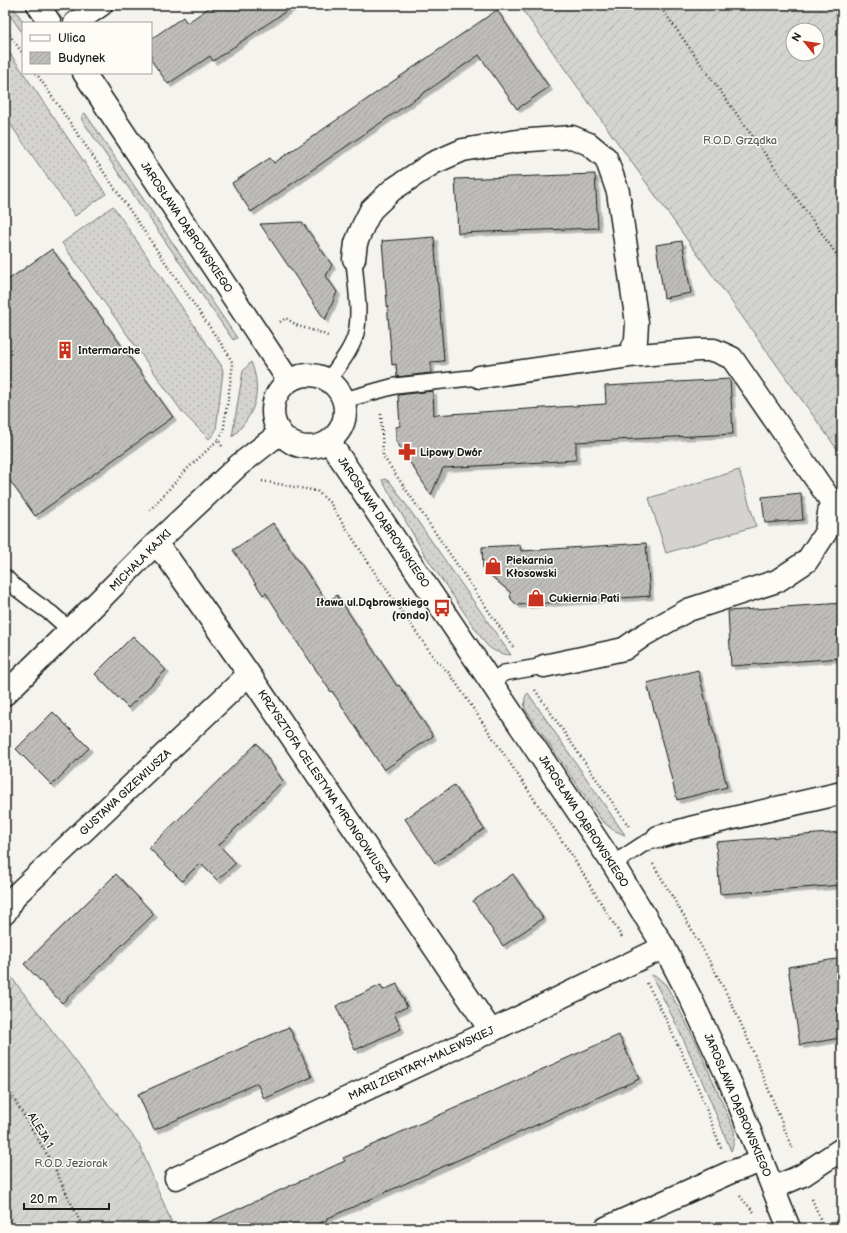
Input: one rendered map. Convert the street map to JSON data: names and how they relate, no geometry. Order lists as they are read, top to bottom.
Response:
{
  "streets": {
    "street": [
      "JAROSŁAWA DĄBROWSKIEGO",
      "MICHAŁA KAJKI",
      "KRZYSZTOFA CELESTYNA MRONGOWIUSZA",
      "GUSTAWA GIZEWIUSZA",
      "MARII ZIENTARY-MALEWSKIEJ"
    ],
    "path": ["ALEJA 1"]
  },
  "crossings": [
    ["JAROSŁAWA DĄBROWSKIEGO", "MICHAŁA KAJKI"],
    ["JAROSŁAWA DĄBROWSKIEGO", "MARII ZIENTARY-MALEWSKIEJ"],
    ["MICHAŁA KAJKI", "KRZYSZTOFA CELESTYNA MRONGOWIUSZA"],
    ["KRZYSZTOFA CELESTYNA MRONGOWIUSZA", "GUSTAWA GIZEWIUSZA"],
    ["KRZYSZTOFA CELESTYNA MRONGOWIUSZA", "MARII ZIENTARY-MALEWSKIEJ"]
  ],
  "parks": ["R.O.D. Grządka", "R.O.D. Jeziorak"],
  "places": {
    "building": ["Intermarche"],
    "pharmacy": ["Lipowy Dwór"],
    "shop": ["Piekarnia Kłosowski", "Cukiernia Pati"],
    "bus stop": ["Iława ul.Dąbrowskiego (rondo)"]
  },
  "legend": ["Ulica", "Budynek"],
  "scale_bar": "20 m",
  "north": "top left"
}
